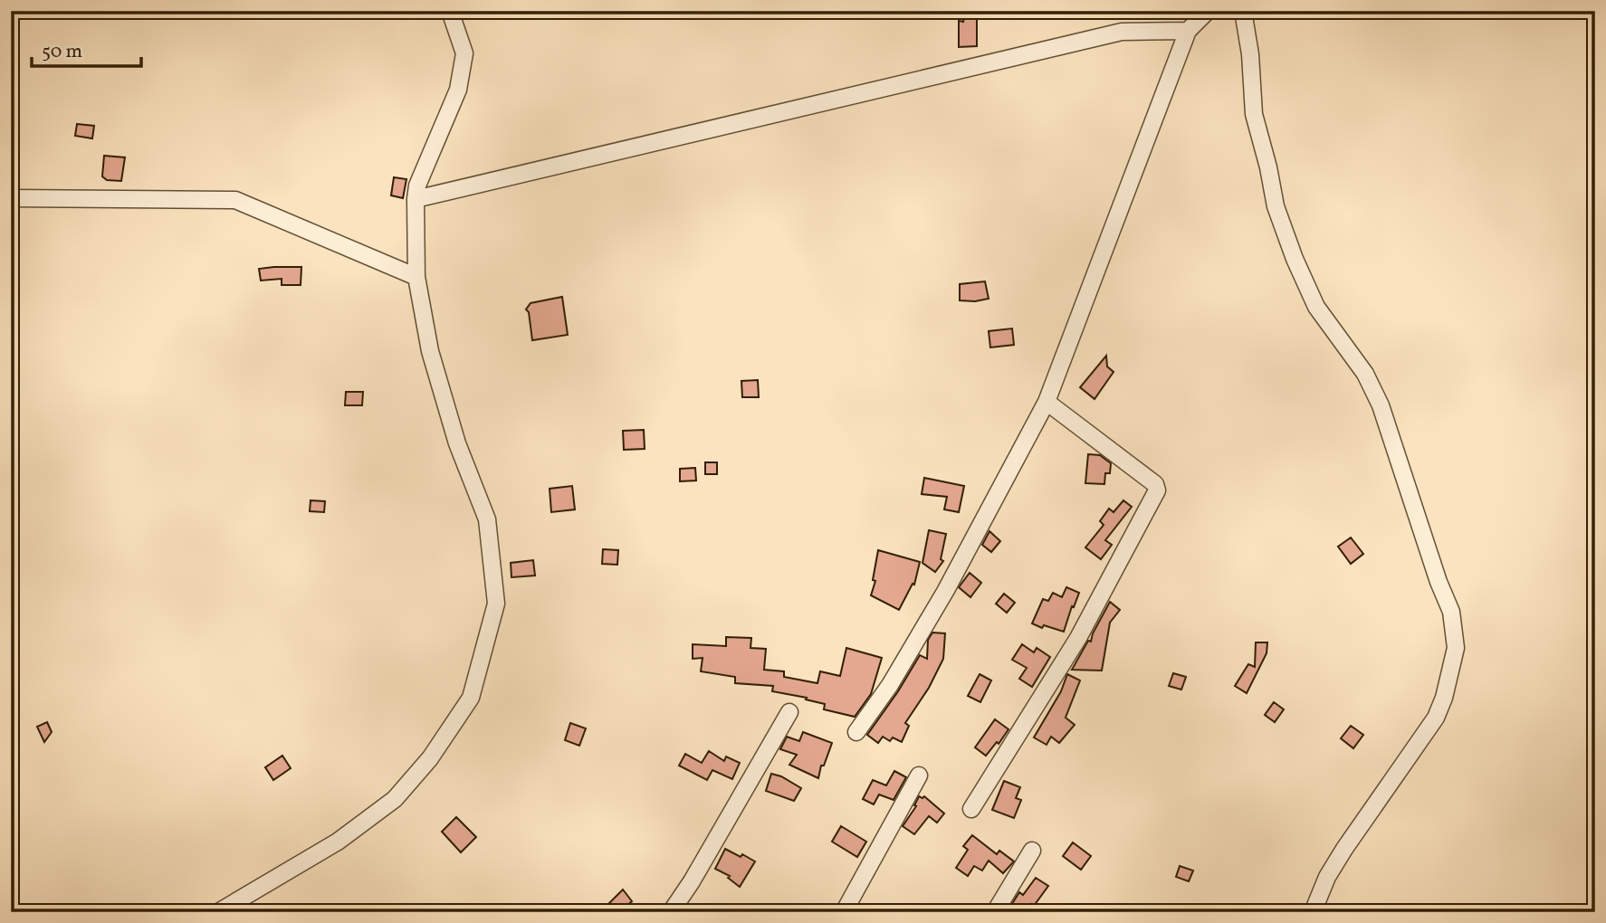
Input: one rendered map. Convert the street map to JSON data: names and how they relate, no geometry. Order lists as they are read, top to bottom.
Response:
{
  "scale_bar": "50 m"
}
